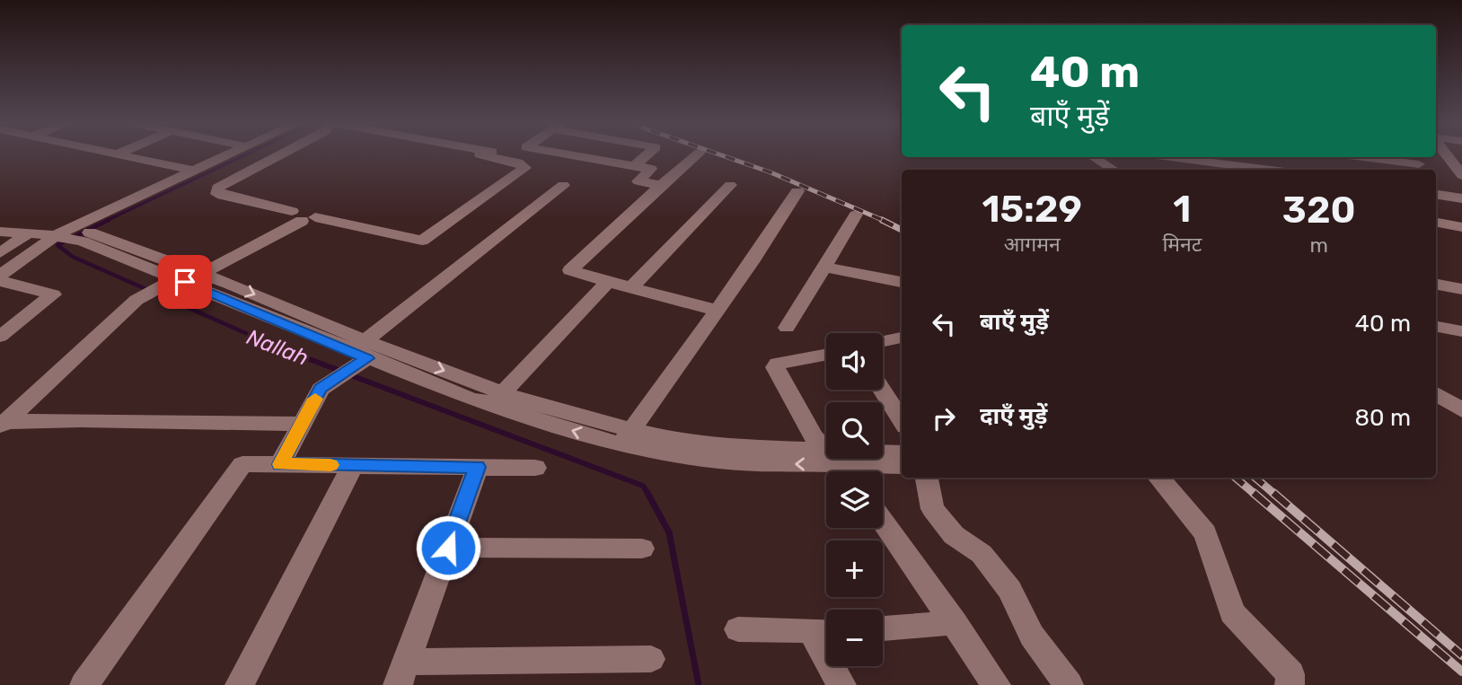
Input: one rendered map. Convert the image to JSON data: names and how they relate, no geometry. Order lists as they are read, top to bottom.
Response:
{
  "water": ["Nallah"],
  "page": {
    "turn": ["40 m", "बाएँ मुड़ें"],
    "eta": [
      "15:29",
      "आगमन",
      "1",
      "मिनट",
      "320",
      "m"
    ],
    "list": [
      {
        "name": "बाएँ मुड़ें",
        "value": "40 m"
      },
      {
        "name": "दाएँ मुड़ें",
        "value": "80 m"
      }
    ],
    "map_buttons": ["+", "−"]
  }
}
